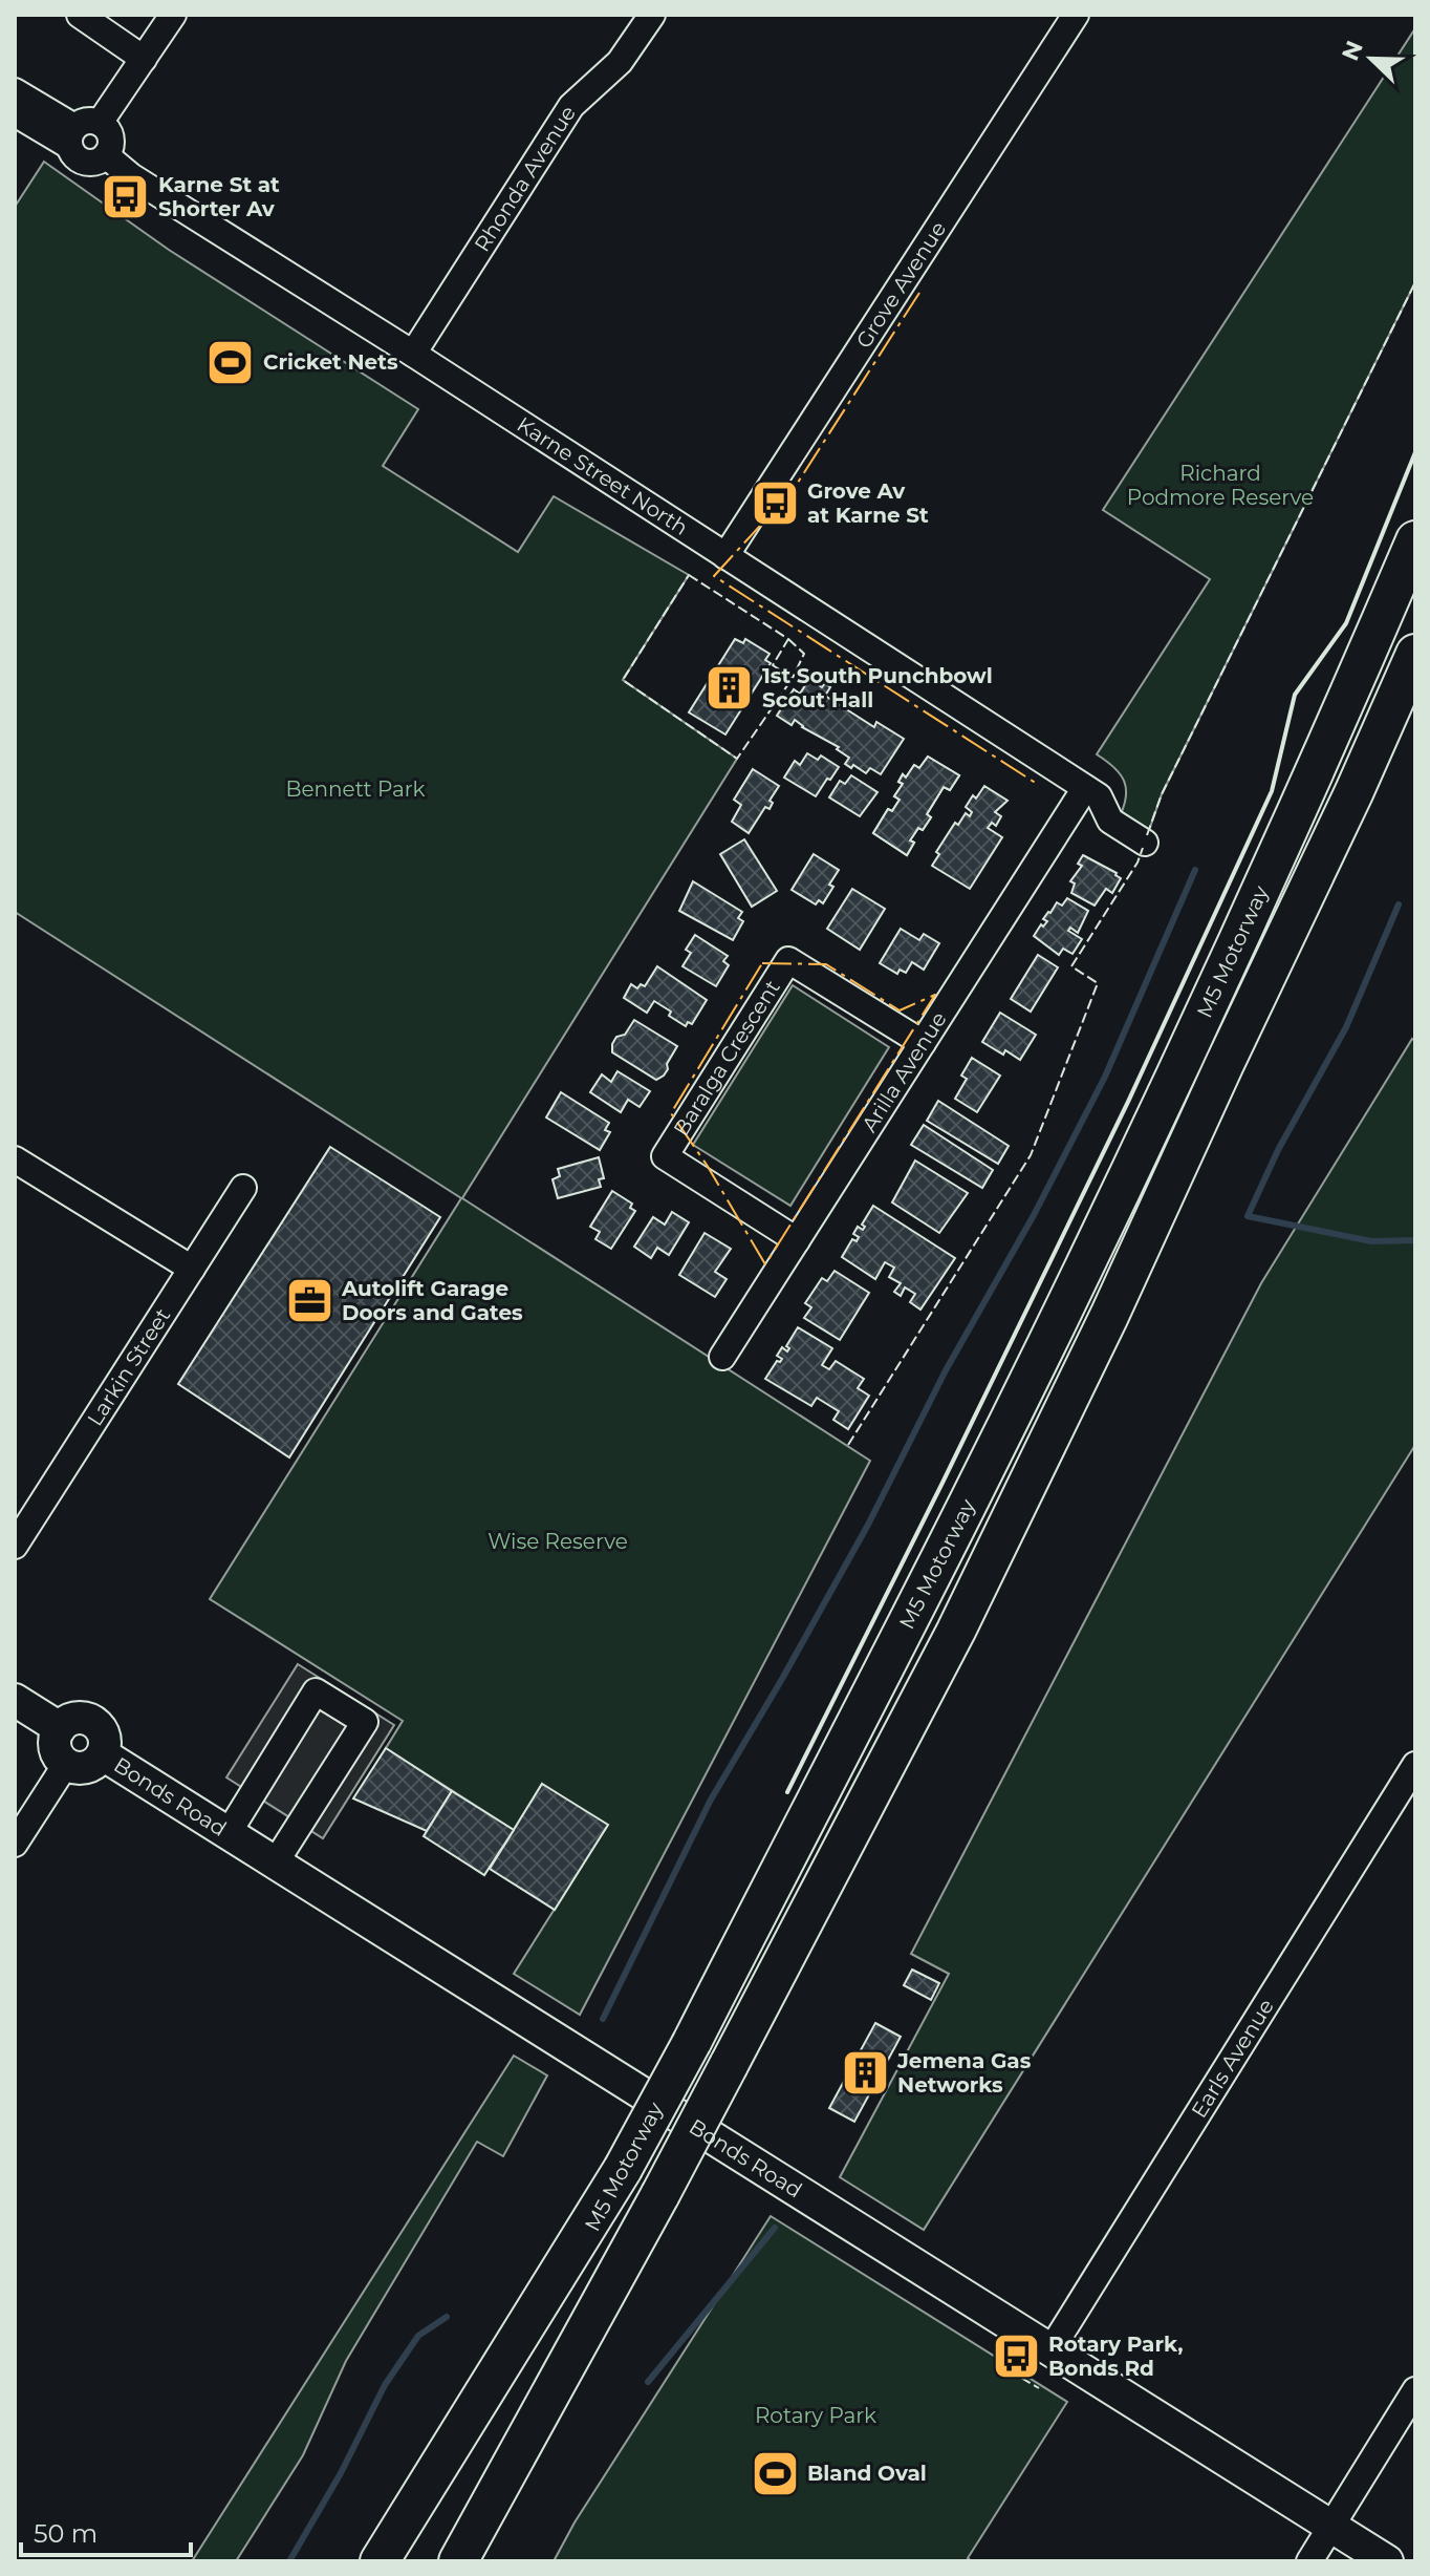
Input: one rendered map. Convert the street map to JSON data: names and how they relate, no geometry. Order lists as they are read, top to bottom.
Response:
{
  "streets": {
    "highway": ["M5 Motorway"],
    "main road": ["Bonds Road"],
    "street": [
      "Rhonda Avenue",
      "Grove Avenue",
      "Karne Street North",
      "Baralga Crescent",
      "Arilla Avenue",
      "Larkin Street",
      "Earls Avenue"
    ]
  },
  "crossings": [
    ["Rhonda Avenue", "Karne Street North"],
    ["Grove Avenue", "Karne Street North"],
    ["Karne Street North", "Arilla Avenue"],
    ["Baralga Crescent", "Arilla Avenue"],
    ["Bonds Road", "Earls Avenue"]
  ],
  "parks": [
    "Richard Podmore Reserve",
    "Bennett Park",
    "Wise Reserve",
    "Rotary Park"
  ],
  "places": {
    "bus stop": ["Karne St at Shorter Av", "Grove Av at Karne St", "Rotary Park, Bonds Rd"],
    "sports": ["Cricket Nets", "Bland Oval"],
    "building": ["1st South Punchbowl Scout Hall", "Jemena Gas Networks"],
    "office": ["Autolift Garage Doors and Gates"]
  },
  "scale_bar": "50 m",
  "north": "top left"
}
